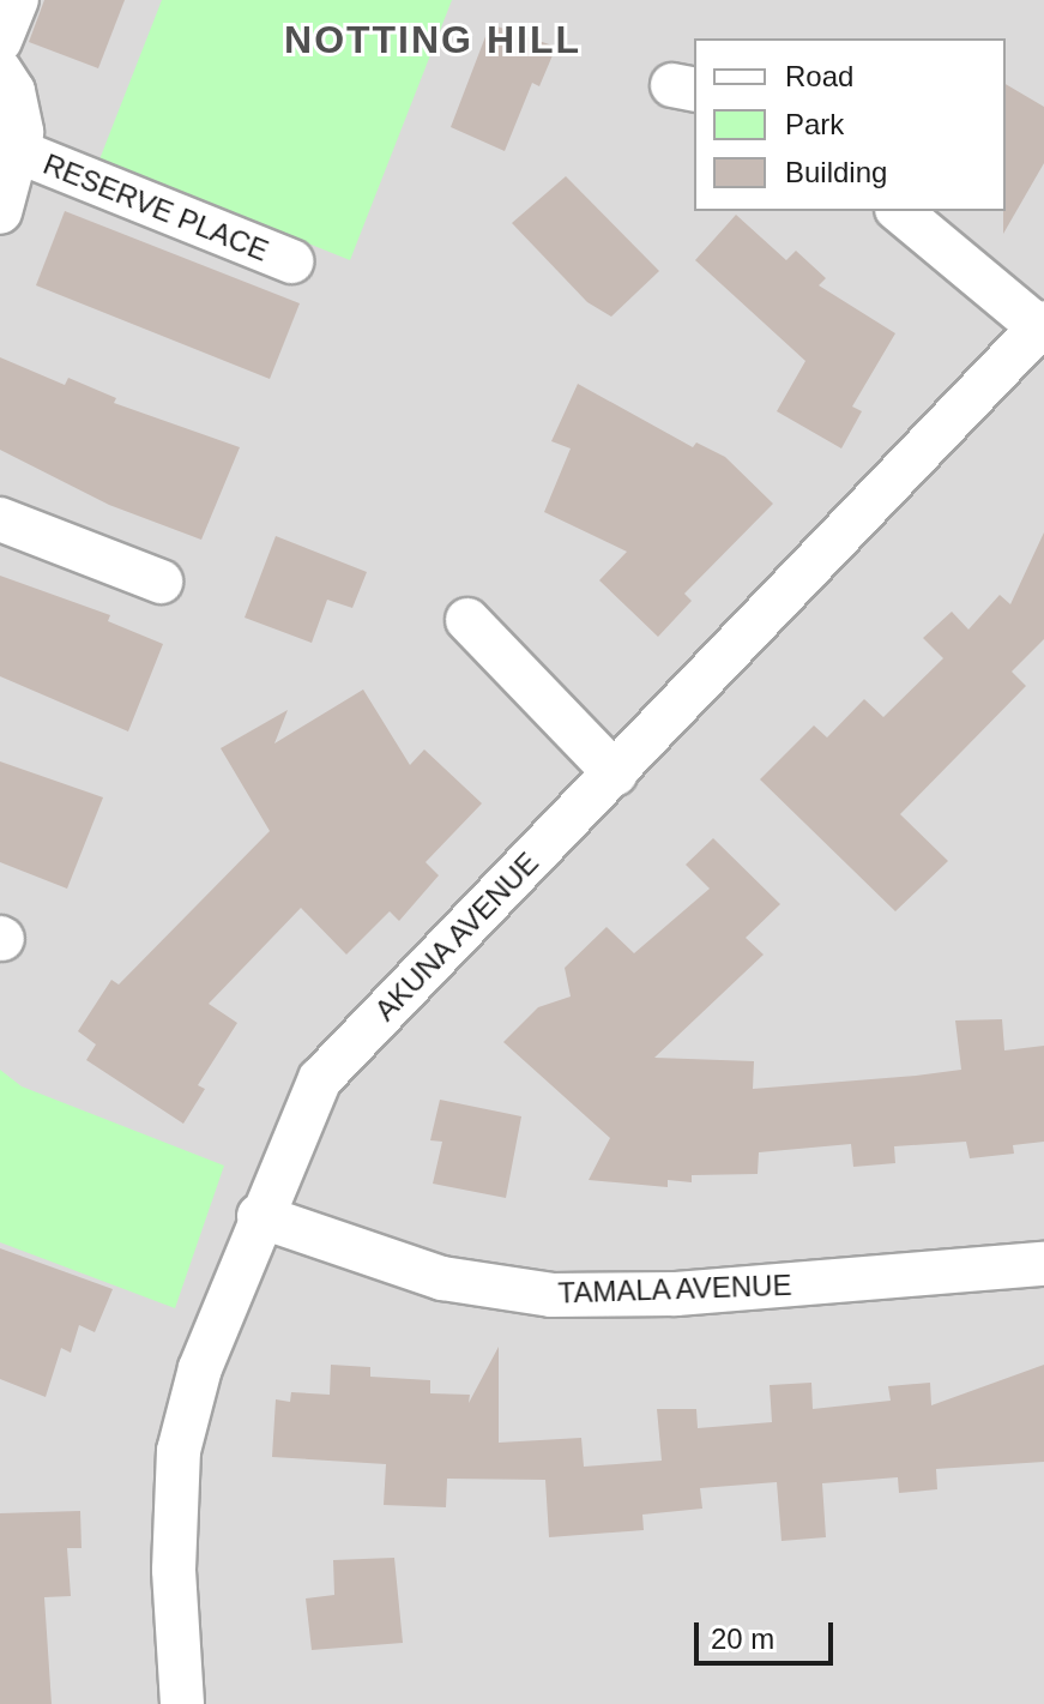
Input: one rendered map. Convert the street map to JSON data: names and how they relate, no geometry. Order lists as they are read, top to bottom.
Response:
{
  "streets": {
    "street": ["RESERVE PLACE", "AKUNA AVENUE", "TAMALA AVENUE"]
  },
  "crossings": [
    ["AKUNA AVENUE", "TAMALA AVENUE"]
  ],
  "districts": ["NOTTING HILL"],
  "legend": ["Road", "Park", "Building"],
  "scale_bar": "20 m"
}
